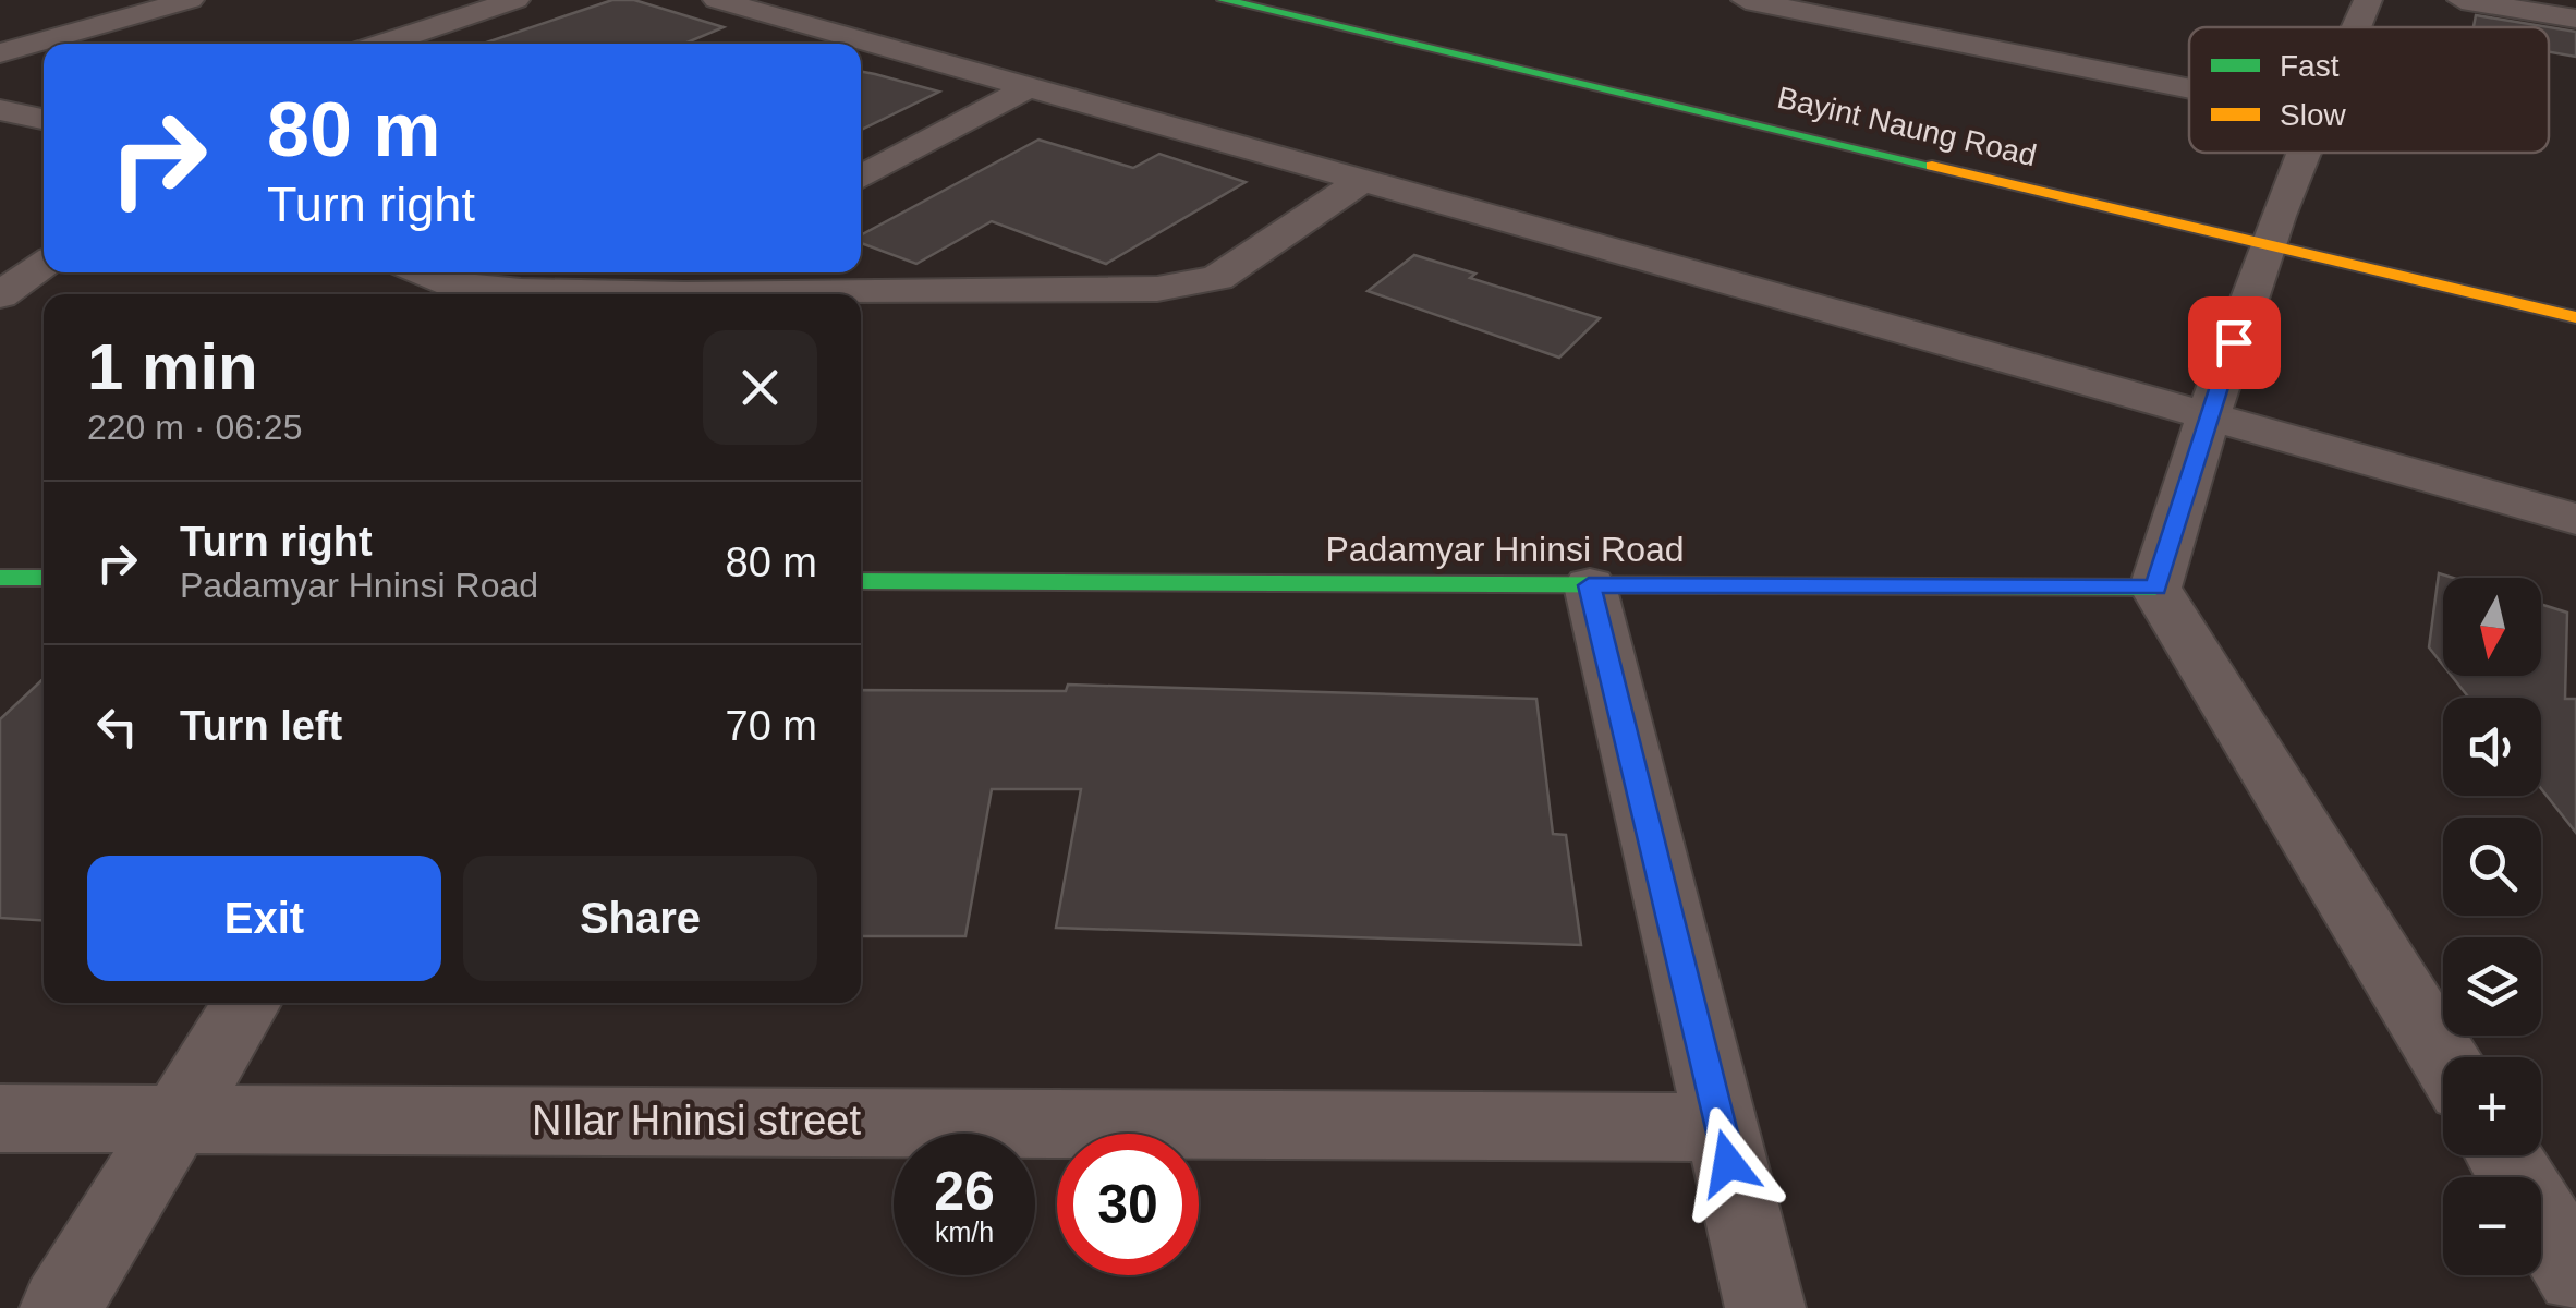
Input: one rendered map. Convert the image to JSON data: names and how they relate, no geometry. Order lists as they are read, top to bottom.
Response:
{
  "streets": {
    "main road": ["Bayint Naung Road", "Padamyar Hninsi Road"],
    "street": ["NIlar Hninsi street"]
  },
  "legend": ["Fast", "Slow"],
  "north": "bottom",
  "page": {
    "turn": ["80 m", "Turn right"],
    "heading": ["1 min", "220 m · 06:25"],
    "list": [
      {
        "name": "Turn right",
        "note": "Padamyar Hninsi Road",
        "value": "80 m"
      },
      {
        "name": "Turn left",
        "value": "70 m"
      }
    ],
    "map_buttons": ["+", "−"],
    "buttons": ["Exit", "Share"],
    "speed": "26 km/h",
    "limit": "30"
  }
}
